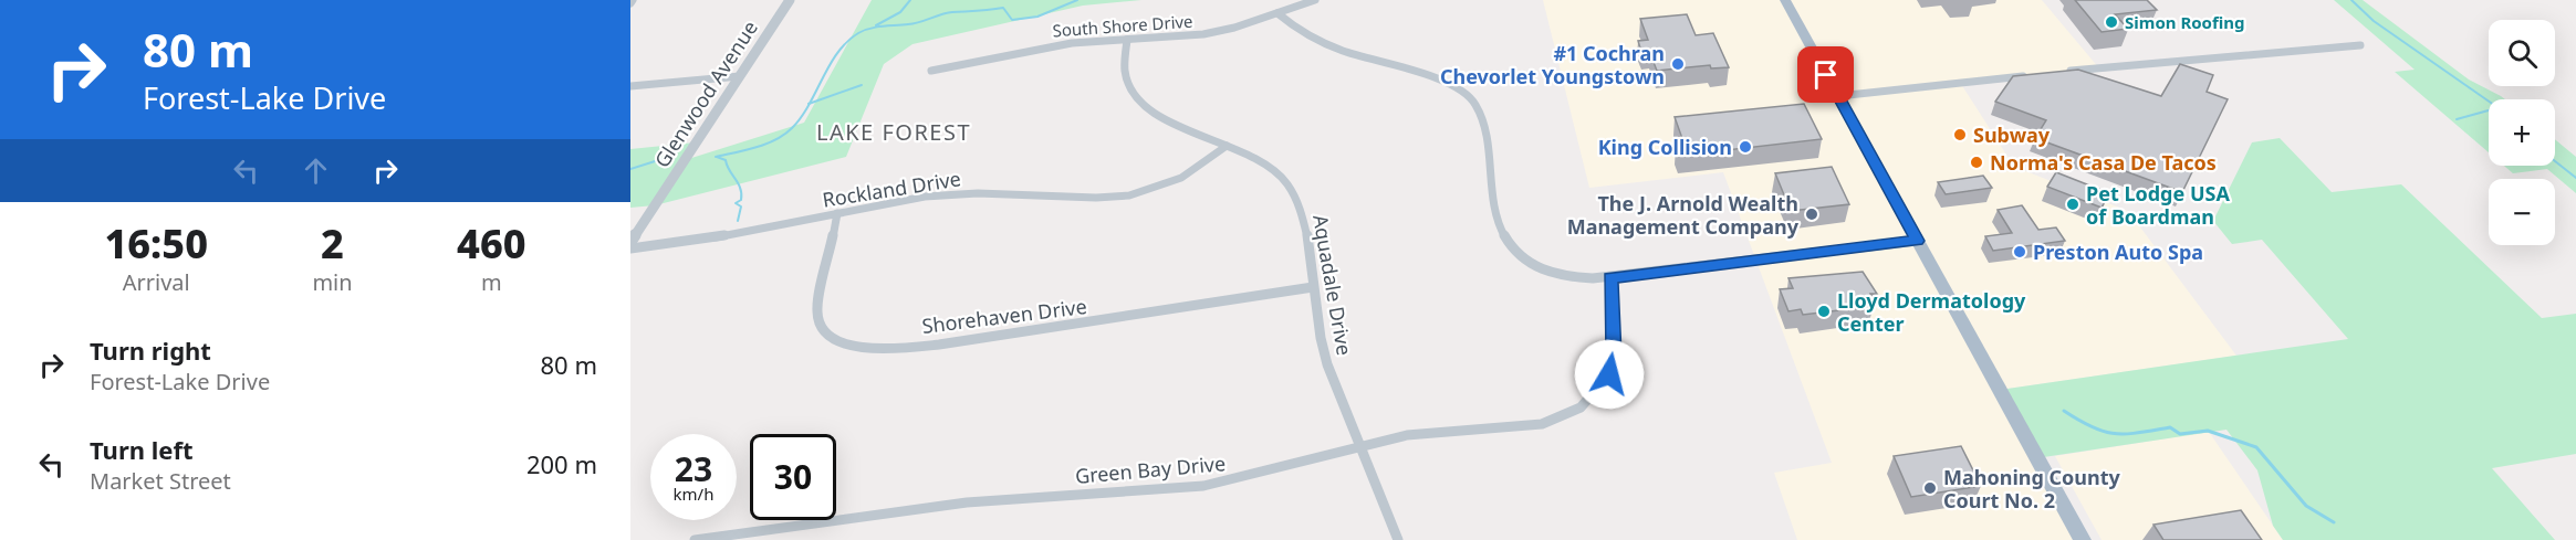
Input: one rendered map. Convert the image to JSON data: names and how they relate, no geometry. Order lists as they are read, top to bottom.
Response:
{
  "streets": {
    "street": [
      "South Shore Drive",
      "Glenwood Avenue",
      "Rockland Drive",
      "Aquadale Drive",
      "Shorehaven Drive",
      "Green Bay Drive"
    ]
  },
  "crossings": [
    ["South Shore Drive", "Aquadale Drive"],
    ["Rockland Drive", "Aquadale Drive"],
    ["Rockland Drive", "Shorehaven Drive"],
    ["Aquadale Drive", "Shorehaven Drive"],
    ["Aquadale Drive", "Green Bay Drive"]
  ],
  "districts": ["LAKE FOREST"],
  "places": [
    "Simon Roofing",
    "#1 Cochran Chevorlet Youngstown",
    "Subway",
    "King Collision",
    "Norma's Casa De Tacos",
    "Pet Lodge USA of Boardman",
    "The J. Arnold Wealth Management Company",
    "Preston Auto Spa",
    "Lloyd Dermatology Center",
    "Mahoning County Court No. 2"
  ],
  "page": {
    "turn": ["80 m", "Forest-Lake Drive"],
    "map_buttons": ["+", "−"],
    "eta": [
      "16:50",
      "Arrival",
      "2",
      "min",
      "460",
      "m"
    ],
    "list": [
      {
        "name": "Turn right",
        "note": "Forest-Lake Drive",
        "value": "80 m"
      },
      {
        "name": "Turn left",
        "note": "Market Street",
        "value": "200 m"
      }
    ],
    "speed": "23 km/h",
    "limit": "30"
  }
}
